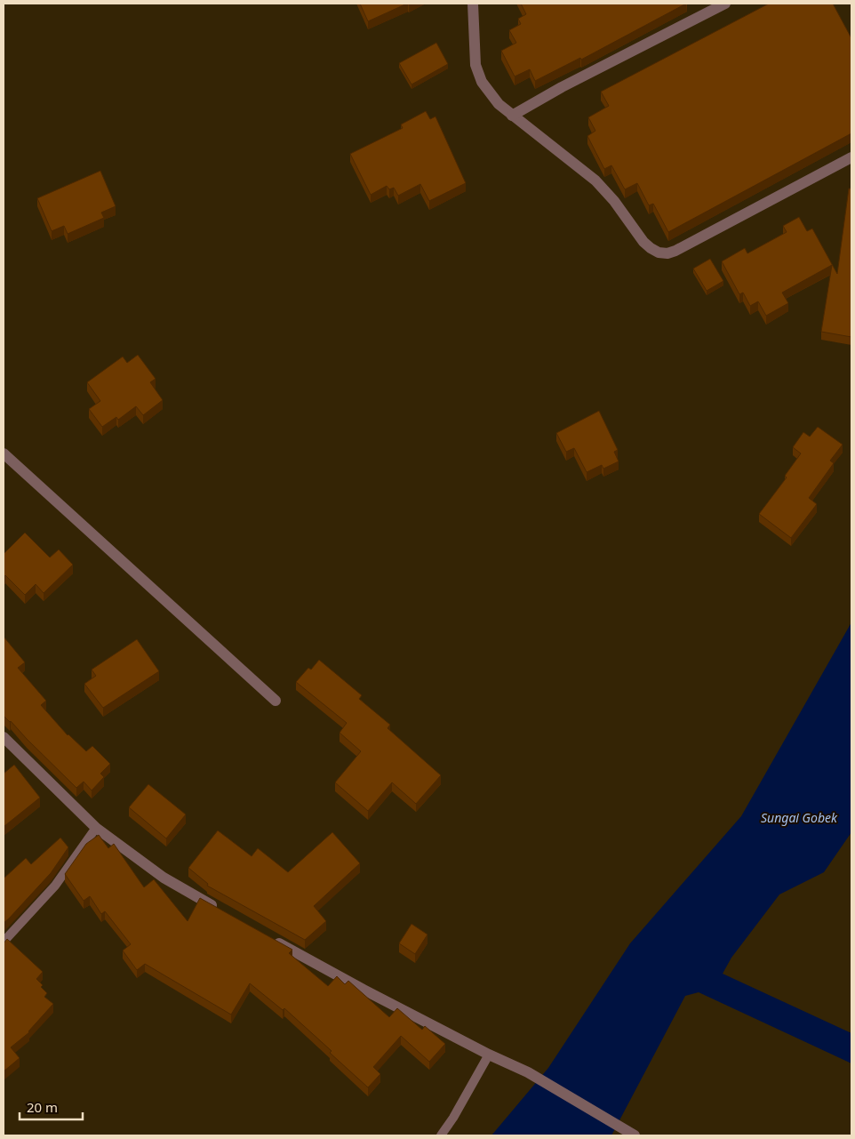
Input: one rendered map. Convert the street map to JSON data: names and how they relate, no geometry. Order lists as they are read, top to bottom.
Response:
{
  "water": ["Sungai Gobek"],
  "scale_bar": "20 m"
}
